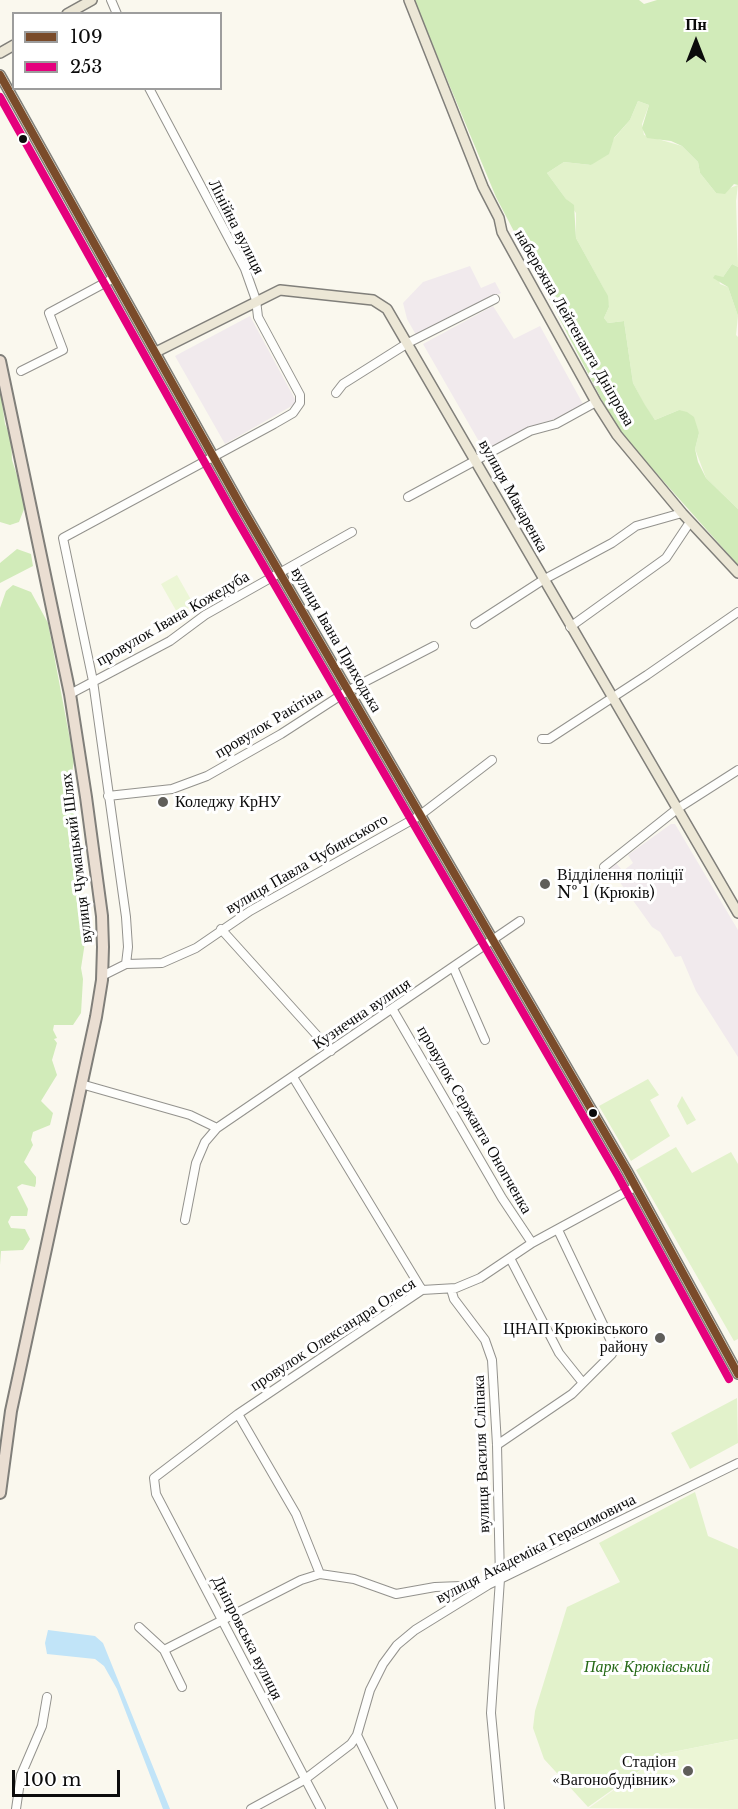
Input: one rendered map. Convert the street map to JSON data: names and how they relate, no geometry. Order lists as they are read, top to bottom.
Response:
{
  "streets": {
    "highway": ["вулиця Чумацький Шлях"],
    "main road": ["набережна Лейтенанта Дніпрова", "вулиця Макаренка", "вулиця Івана Приходька"],
    "street": [
      "Лінійна вулиця",
      "провулок Івана Кожедуба",
      "провулок Ракітіна",
      "вулиця Павла Чубинського",
      "Кузнечна вулиця",
      "провулок Сержанта Онопченка",
      "провулок Олександра Олеся",
      "вулиця Василя Сліпака",
      "вулиця Академіка Герасимовича",
      "Дніпровська вулиця"
    ]
  },
  "crossings": [
    ["Лінійна вулиця", "вулиця Макаренка"],
    ["Лінійна вулиця", "вулиця Івана Приходька"],
    ["вулиця Макаренка", "вулиця Івана Приходька"],
    ["провулок Івана Кожедуба", "вулиця Івана Приходька"],
    ["провулок Івана Кожедуба", "вулиця Чумацький Шлях"],
    ["вулиця Івана Приходька", "провулок Ракітіна"],
    ["вулиця Івана Приходька", "вулиця Павла Чубинського"],
    ["вулиця Івана Приходька", "Кузнечна вулиця"],
    ["вулиця Івана Приходька", "провулок Олександра Олеся"],
    ["Кузнечна вулиця", "провулок Сержанта Онопченка"],
    ["провулок Сержанта Онопченка", "провулок Олександра Олеся"],
    ["провулок Олександра Олеся", "вулиця Василя Сліпака"],
    ["провулок Олександра Олеся", "Дніпровська вулиця"],
    ["вулиця Василя Сліпака", "вулиця Академіка Герасимовича"],
    ["вулиця Академіка Герасимовича", "Дніпровська вулиця"]
  ],
  "parks": ["Парк Крюківський"],
  "places": [
    "Коледжу КрНУ",
    "Відділення поліції № 1 (Крюків)",
    "ЦНАП Крюківського району",
    "Стадіон «Вагонобудівник»"
  ],
  "lines": ["transit line 109", "transit line 253"],
  "legend": ["109", "253"],
  "scale_bar": "100 m",
  "north": "top"
}
